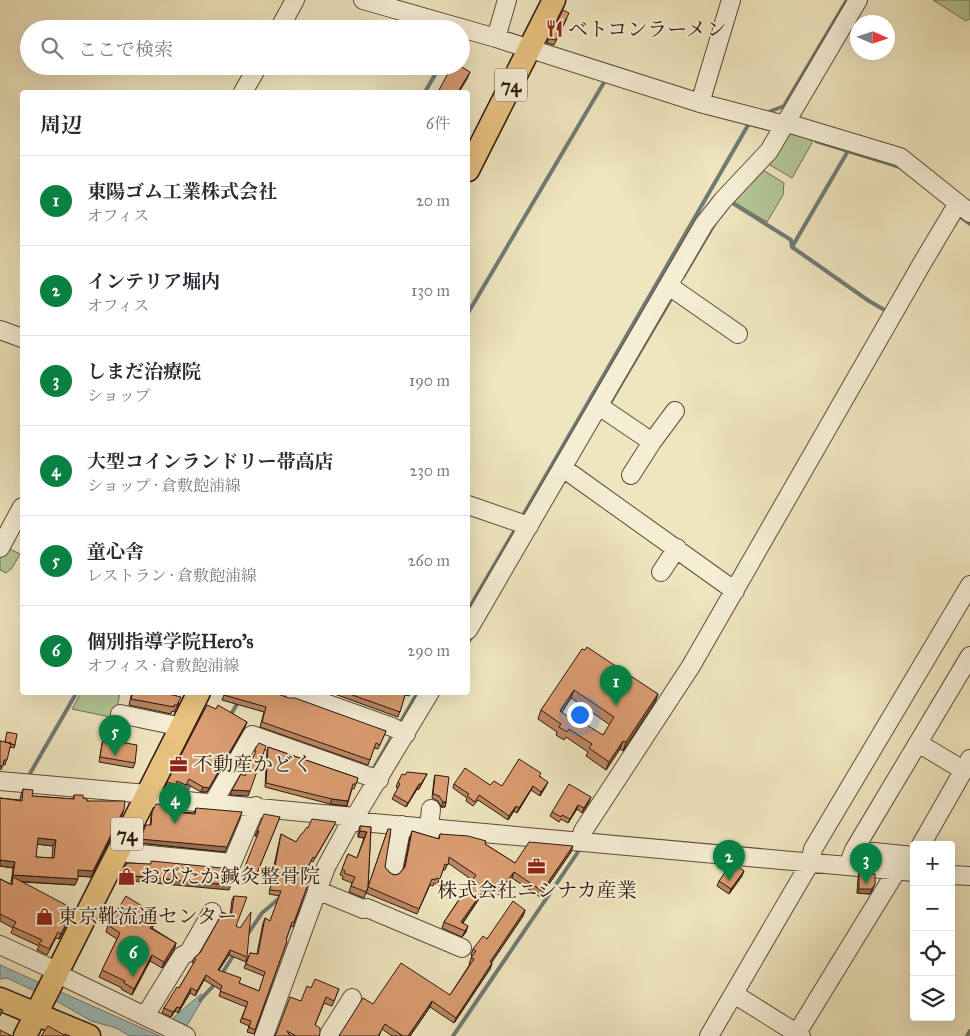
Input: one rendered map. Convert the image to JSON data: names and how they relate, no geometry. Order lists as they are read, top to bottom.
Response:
{
  "streets": {
    "main road": ["74"]
  },
  "places": {
    "restaurant": ["ベトコンラーメン"],
    "office": ["不動産かどく", "株式会社ニシナカ産業"],
    "shop": ["おびたか鍼灸整骨院", "東京靴流通センター"]
  },
  "north": "right",
  "page": {
    "search": "ここで検索",
    "heading": ["周辺", "6件"],
    "list": [
      {
        "mark": "1",
        "name": "東陽ゴム工業株式会社",
        "note": "オフィス",
        "value": "20 m"
      },
      {
        "mark": "2",
        "name": "インテリア堀内",
        "note": "オフィス",
        "value": "130 m"
      },
      {
        "mark": "3",
        "name": "しまだ治療院",
        "note": "ショップ",
        "value": "190 m"
      },
      {
        "mark": "4",
        "name": "大型コインランドリー帯高店",
        "note": "ショップ · 倉敷飽浦線",
        "value": "230 m"
      },
      {
        "mark": "5",
        "name": "童心舎",
        "note": "レストラン · 倉敷飽浦線",
        "value": "260 m"
      },
      {
        "mark": "6",
        "name": "個別指導学院Hero's",
        "note": "オフィス · 倉敷飽浦線",
        "value": "290 m"
      }
    ],
    "pins": [
      "1",
      "5",
      "4",
      "2",
      "3",
      "6"
    ],
    "map_buttons": ["+", "−"]
  }
}
